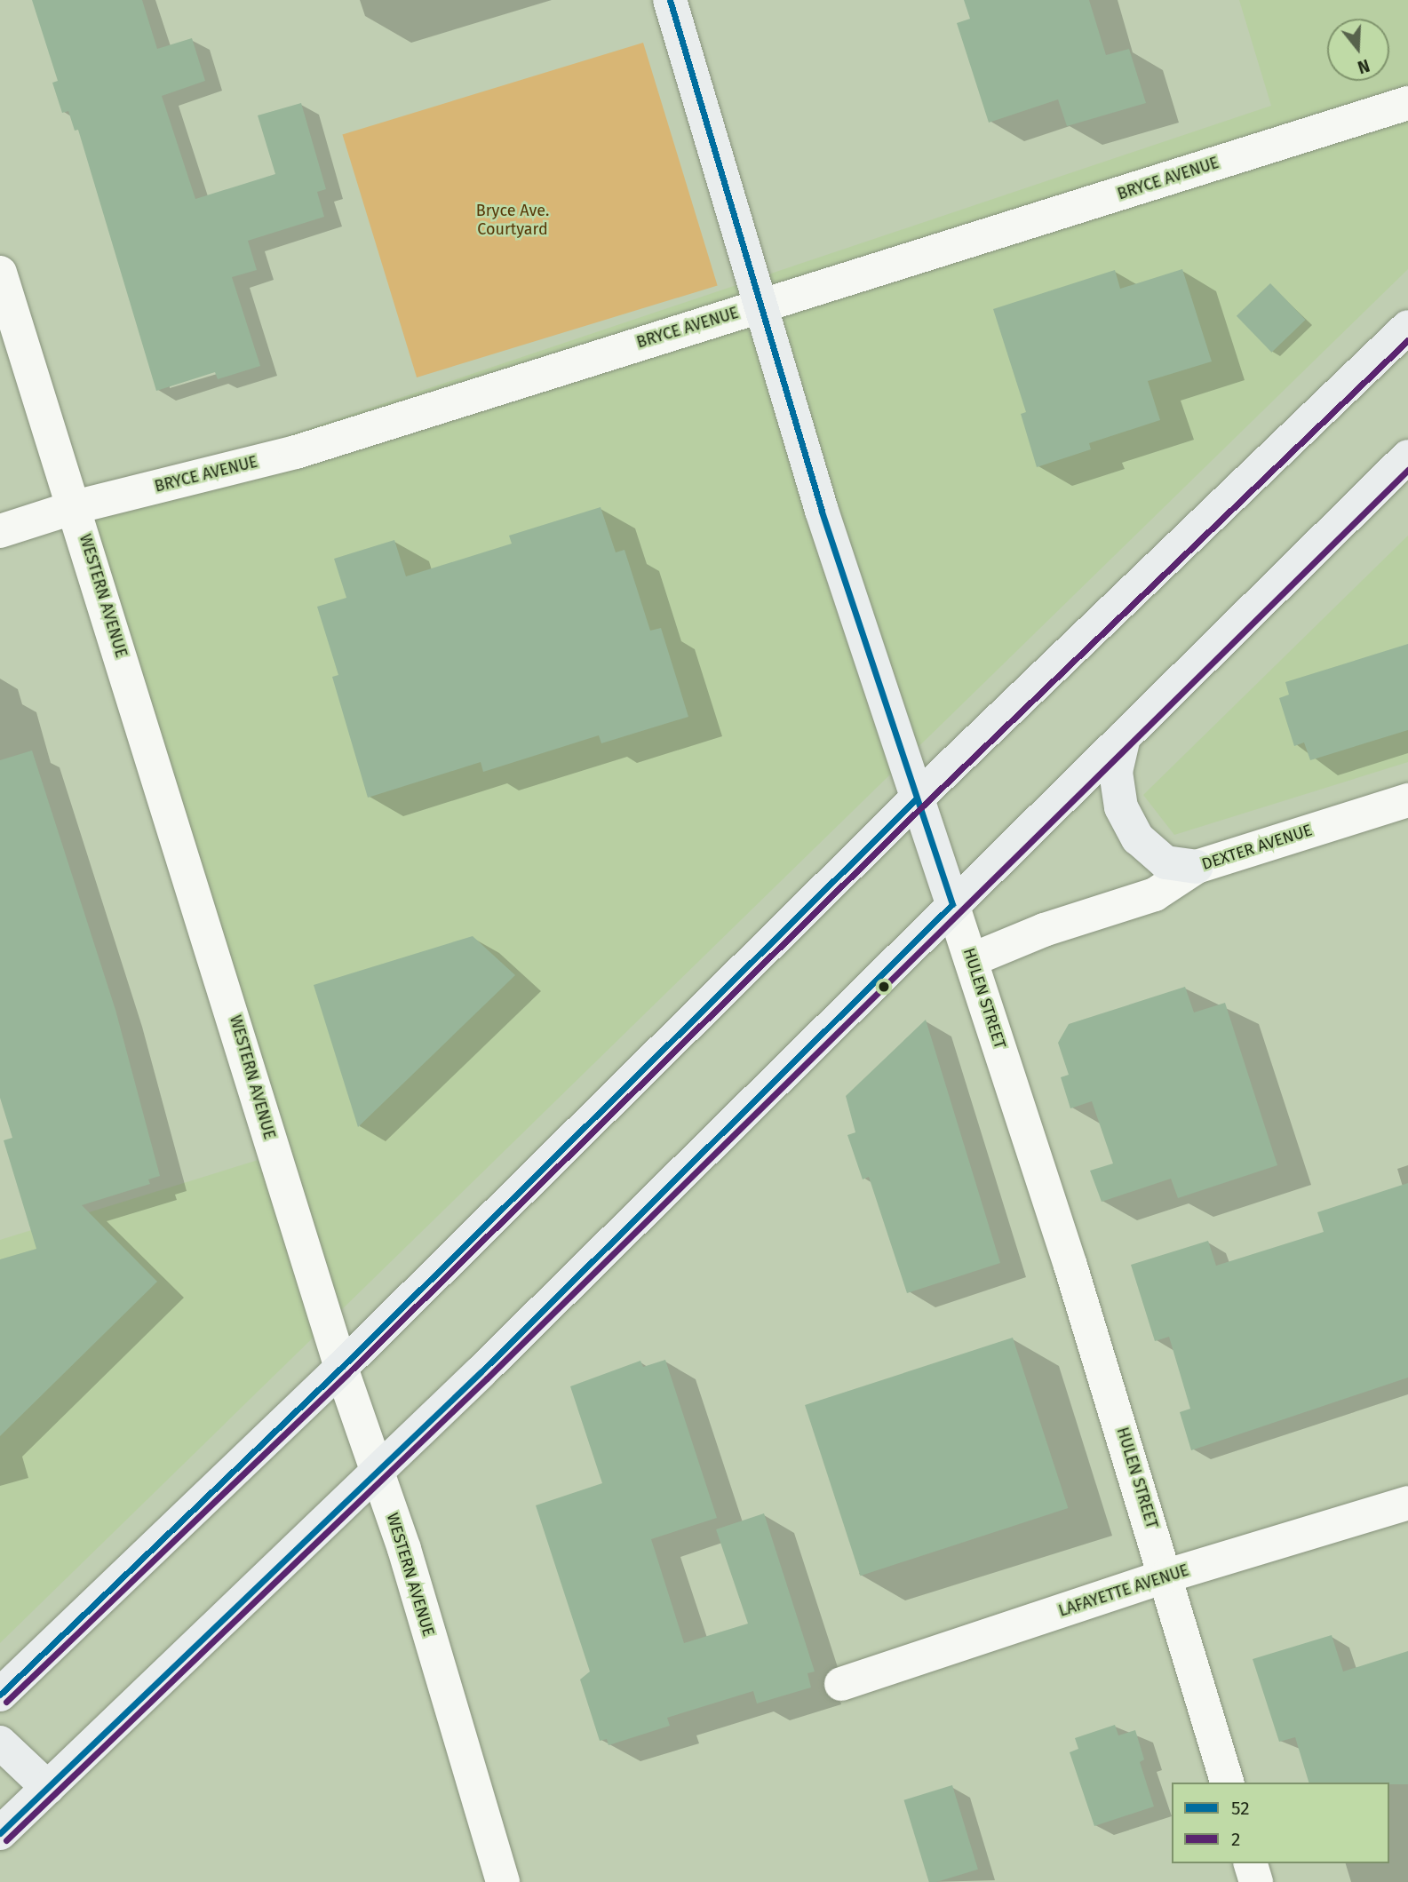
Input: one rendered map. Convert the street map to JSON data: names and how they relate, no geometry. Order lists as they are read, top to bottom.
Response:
{
  "streets": {
    "main road": ["HULEN STREET"],
    "street": [
      "BRYCE AVENUE",
      "WESTERN AVENUE",
      "DEXTER AVENUE",
      "LAFAYETTE AVENUE"
    ]
  },
  "crossings": [
    ["BRYCE AVENUE", "WESTERN AVENUE"],
    ["BRYCE AVENUE", "HULEN STREET"],
    ["DEXTER AVENUE", "HULEN STREET"],
    ["HULEN STREET", "LAFAYETTE AVENUE"]
  ],
  "parks": ["Bryce Ave. Courtyard"],
  "lines": ["transit line 52", "transit line 2"],
  "legend": ["52", "2"],
  "north": "bottom"
}
